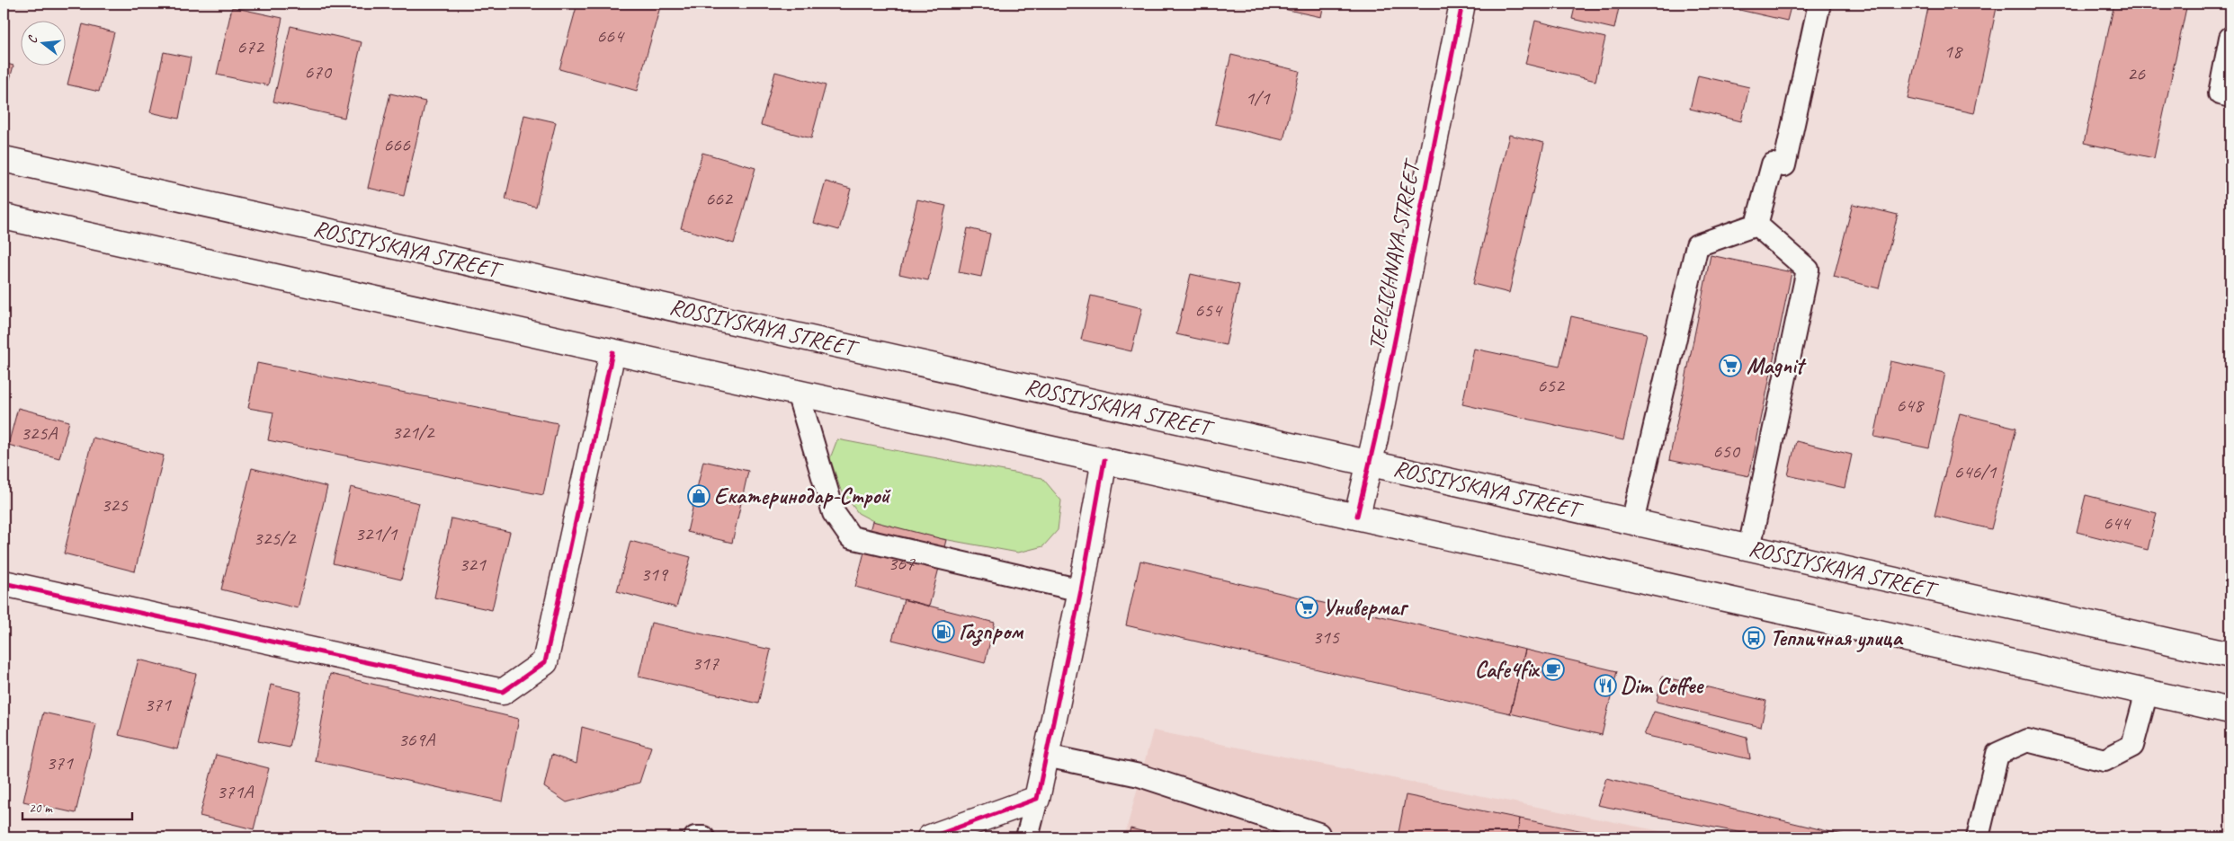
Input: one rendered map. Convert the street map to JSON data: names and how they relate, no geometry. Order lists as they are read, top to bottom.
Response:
{
  "streets": {
    "main road": ["ROSSIYSKAYA STREET", "TEPLICHNAYA STREET"]
  },
  "crossings": [
    ["ROSSIYSKAYA STREET", "TEPLICHNAYA STREET"]
  ],
  "places": {
    "supermarket": ["Magnit", "Универмаг"],
    "shop": ["Екатеринодар-Строй"],
    "fuel station": ["Газпром"],
    "bus stop": ["Тепличная улица"],
    "cafe": ["Cafe4fix"],
    "restaurant": ["Dim Coffee"]
  },
  "house_numbers": [
    "664",
    "672",
    "18",
    "670",
    "26",
    "1/1",
    "666",
    "662",
    "654",
    "652",
    "648",
    "321/2",
    "325А",
    "650",
    "646/1",
    "325",
    "644",
    "321/1",
    "325/2",
    "367",
    "321",
    "319",
    "315",
    "317",
    "371",
    "369А",
    "371",
    "371А"
  ],
  "scale_bar": "20 m",
  "north": "left"
}
